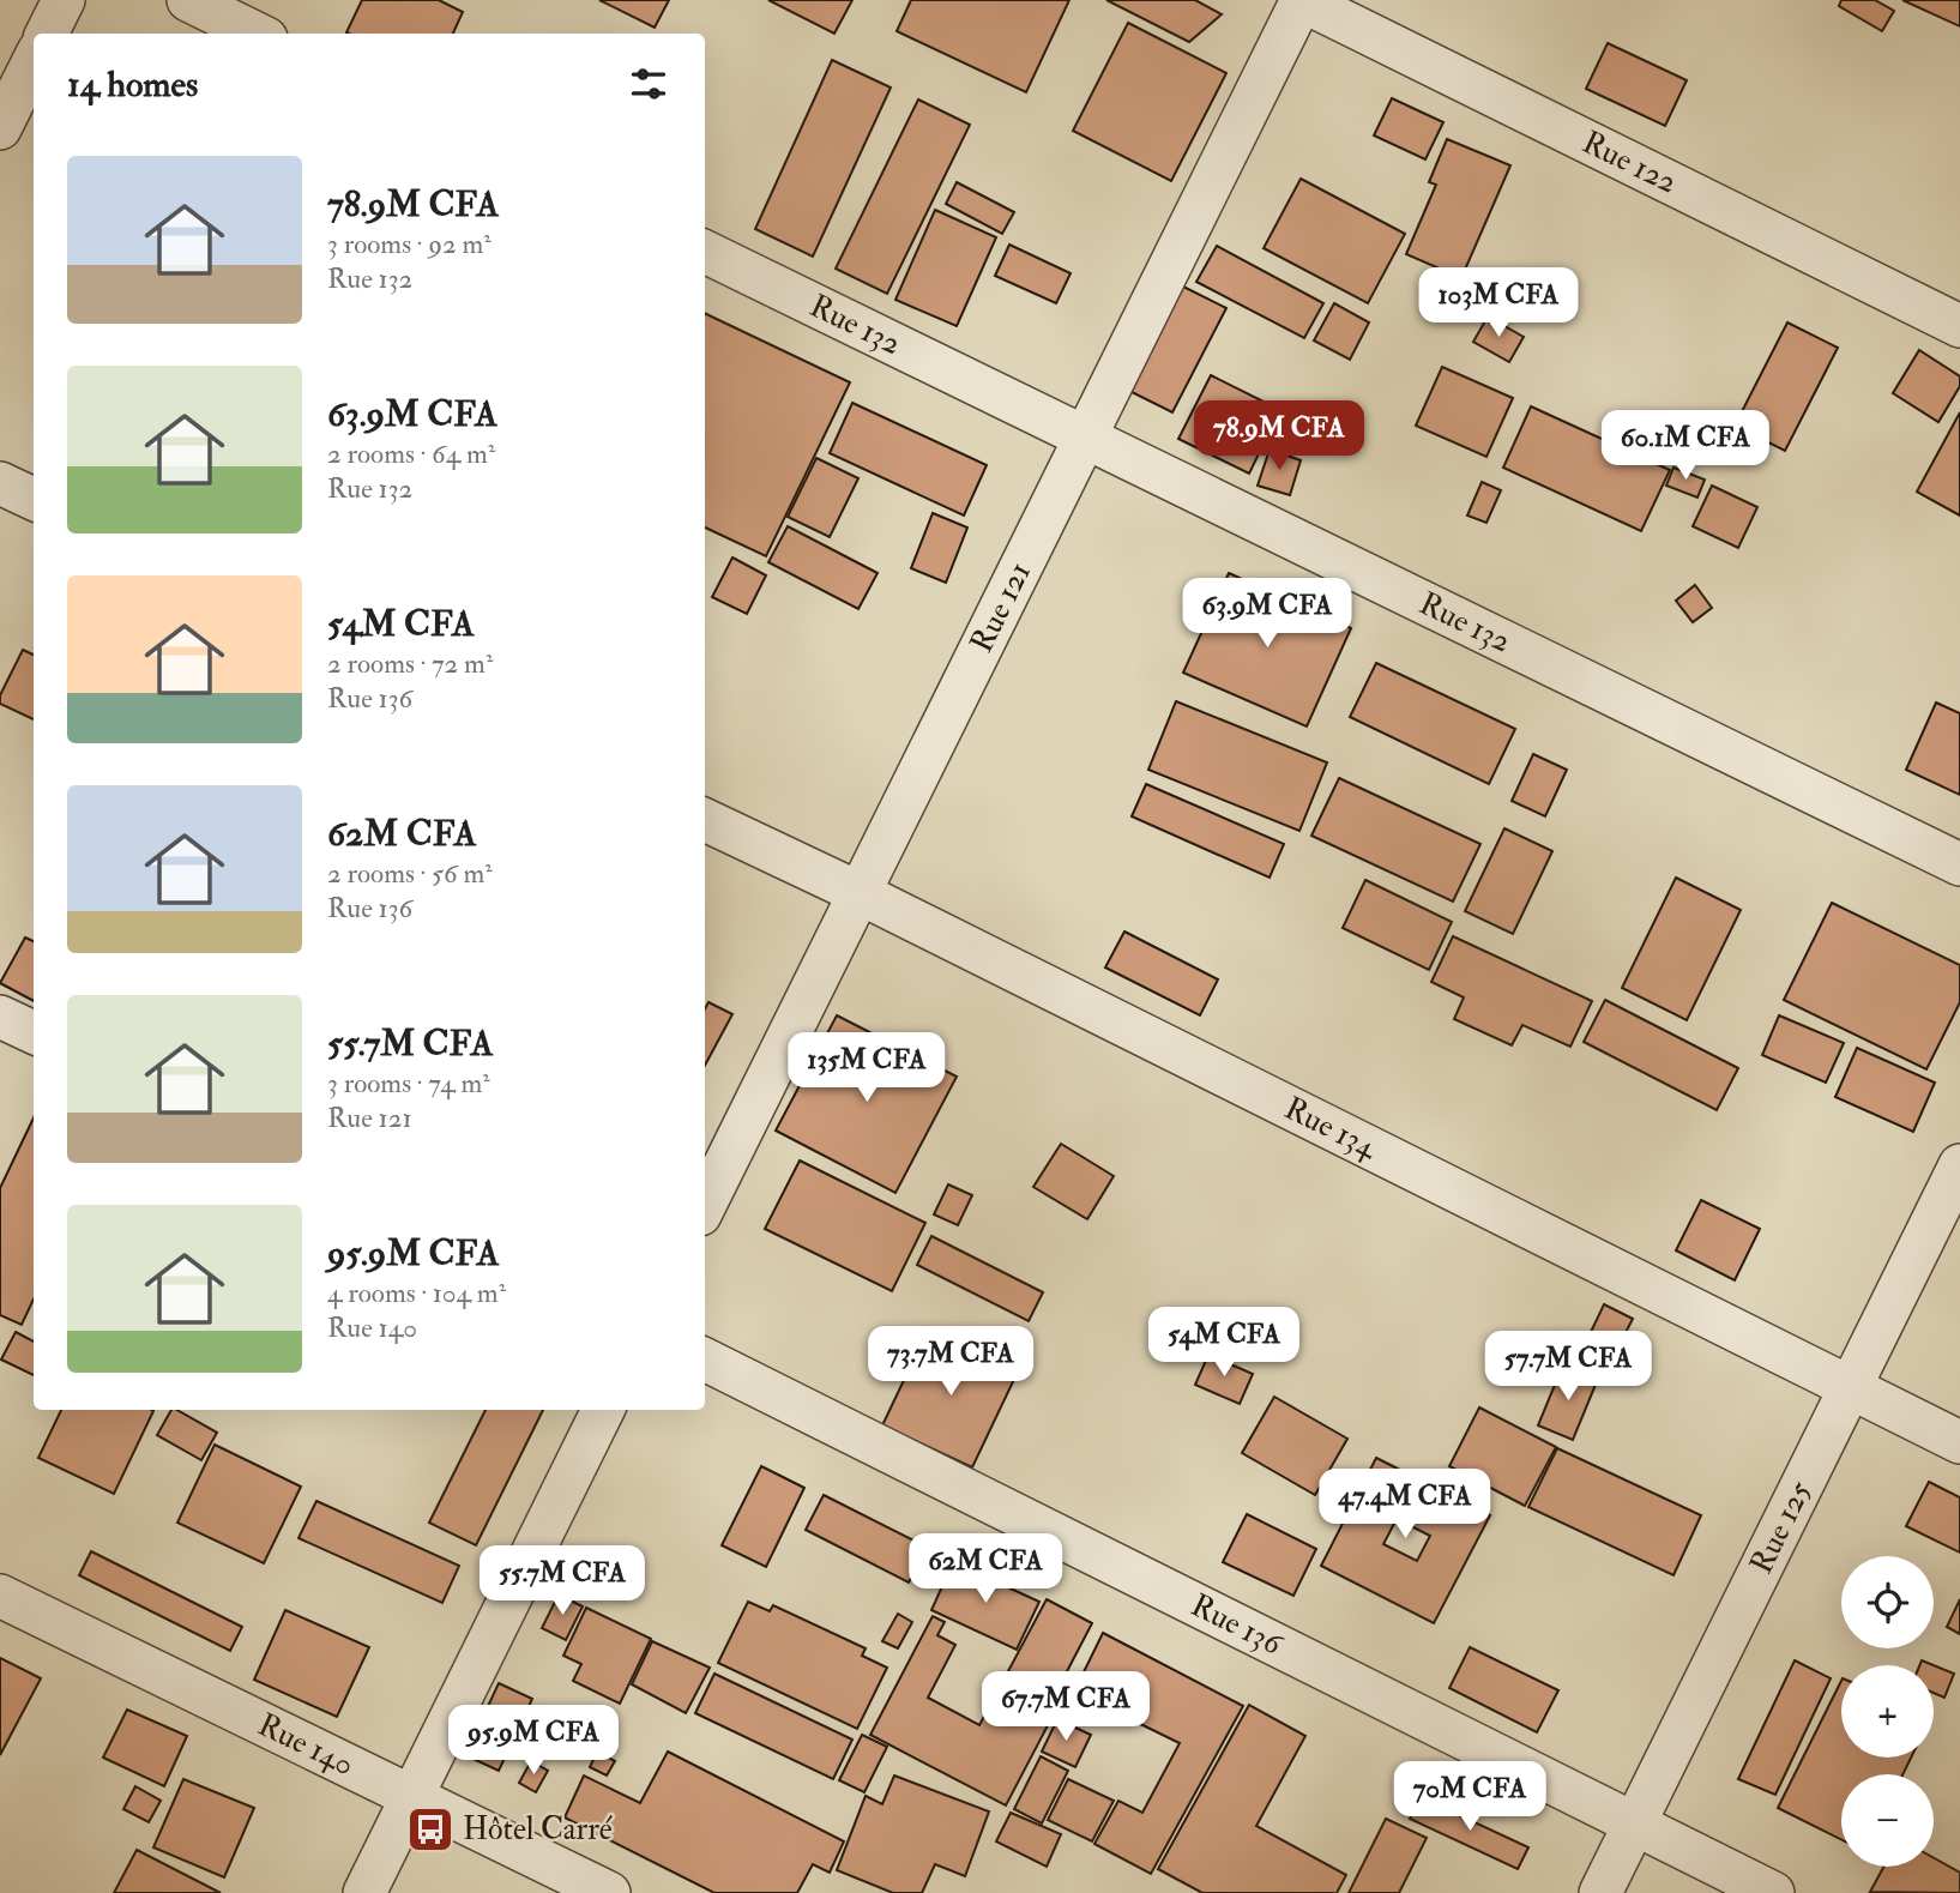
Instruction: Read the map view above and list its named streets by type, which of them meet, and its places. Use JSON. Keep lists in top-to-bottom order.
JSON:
{
  "streets": {
    "street": [
      "Rue 122",
      "Rue 132",
      "Rue 121",
      "Rue 134",
      "Rue 125",
      "Rue 136",
      "Rue 140"
    ]
  },
  "crossings": [
    ["Rue 122", "Rue 121"],
    ["Rue 132", "Rue 121"],
    ["Rue 121", "Rue 134"],
    ["Rue 134", "Rue 125"],
    ["Rue 125", "Rue 136"]
  ],
  "places": {
    "bus stop": ["Hôtel Carré"]
  },
  "page": {
    "heading": "14 homes",
    "list": [
      {
        "name": "78.9M CFA",
        "note": "3 rooms · 92 m² · Rue 132"
      },
      {
        "name": "63.9M CFA",
        "note": "2 rooms · 64 m² · Rue 132"
      },
      {
        "name": "54M CFA",
        "note": "2 rooms · 72 m² · Rue 136"
      },
      {
        "name": "62M CFA",
        "note": "2 rooms · 56 m² · Rue 136"
      },
      {
        "name": "55.7M CFA",
        "note": "3 rooms · 74 m² · Rue 121"
      },
      {
        "name": "95.9M CFA",
        "note": "4 rooms · 104 m² · Rue 140"
      }
    ],
    "price": [
      "103M CFA",
      "78.9M CFA",
      "60.1M CFA",
      "63.9M CFA",
      "135M CFA",
      "54M CFA",
      "73.7M CFA",
      "57.7M CFA",
      "47.4M CFA",
      "62M CFA",
      "55.7M CFA",
      "67.7M CFA",
      "95.9M CFA",
      "70M CFA"
    ],
    "map_buttons": ["+", "−"]
  }
}
